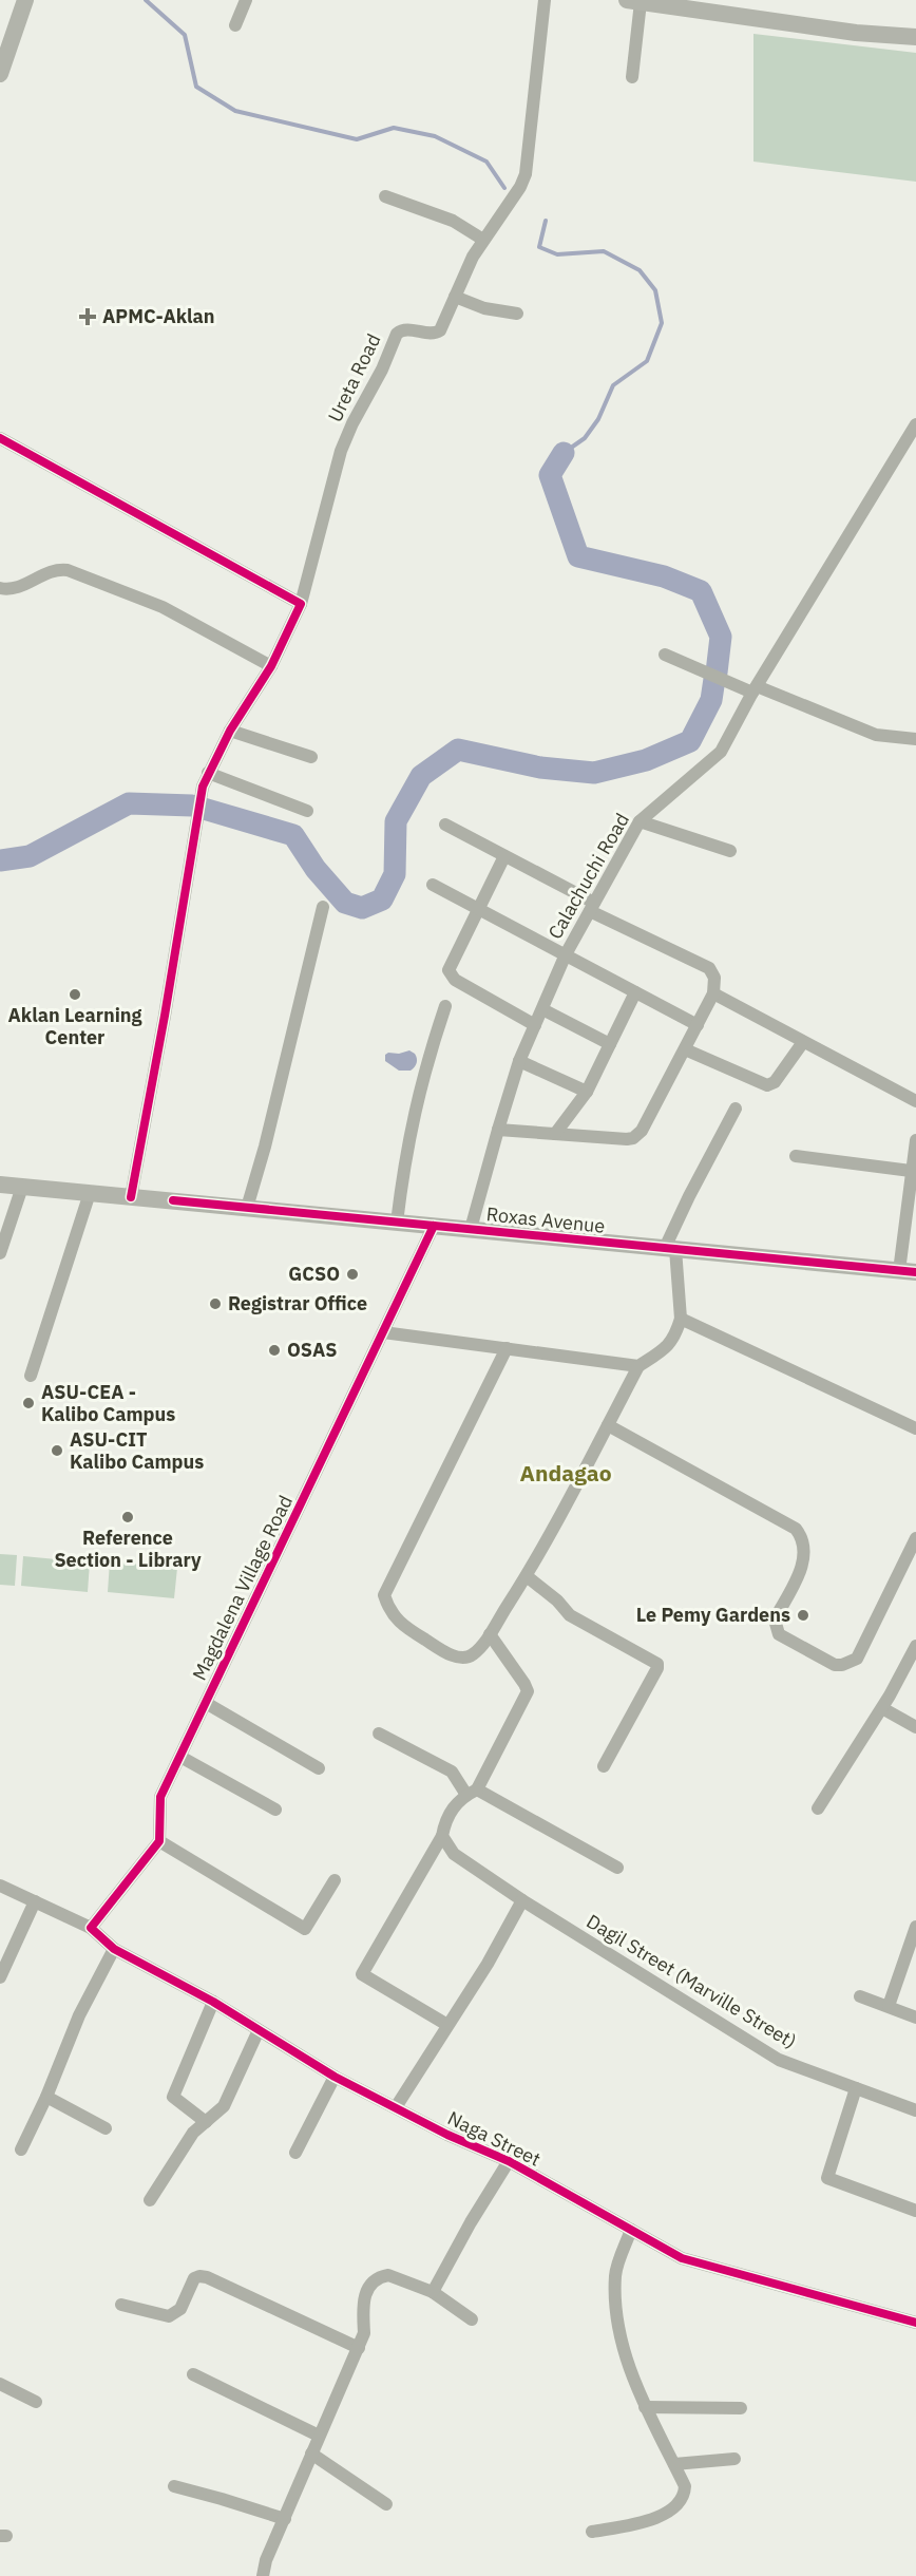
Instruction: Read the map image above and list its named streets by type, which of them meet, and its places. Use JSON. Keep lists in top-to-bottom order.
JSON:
{
  "streets": {
    "main road": ["Roxas Avenue"],
    "street": [
      "Ureta Road",
      "Calachuchi Road",
      "Magdalena Village Road",
      "Dagil Street (Marville Street)",
      "Naga Street"
    ]
  },
  "crossings": [
    ["Calachuchi Road", "Roxas Avenue"],
    ["Roxas Avenue", "Magdalena Village Road"]
  ],
  "districts": ["Andagao"],
  "places": {
    "health": ["APMC-Aklan"],
    "other": [
      "Aklan Learning Center",
      "GCSO",
      "Registrar Office",
      "OSAS",
      "ASU-CEA - Kalibo Campus",
      "ASU-CIT Kalibo Campus",
      "Reference Section - Library",
      "Le Pemy Gardens"
    ]
  }
}
